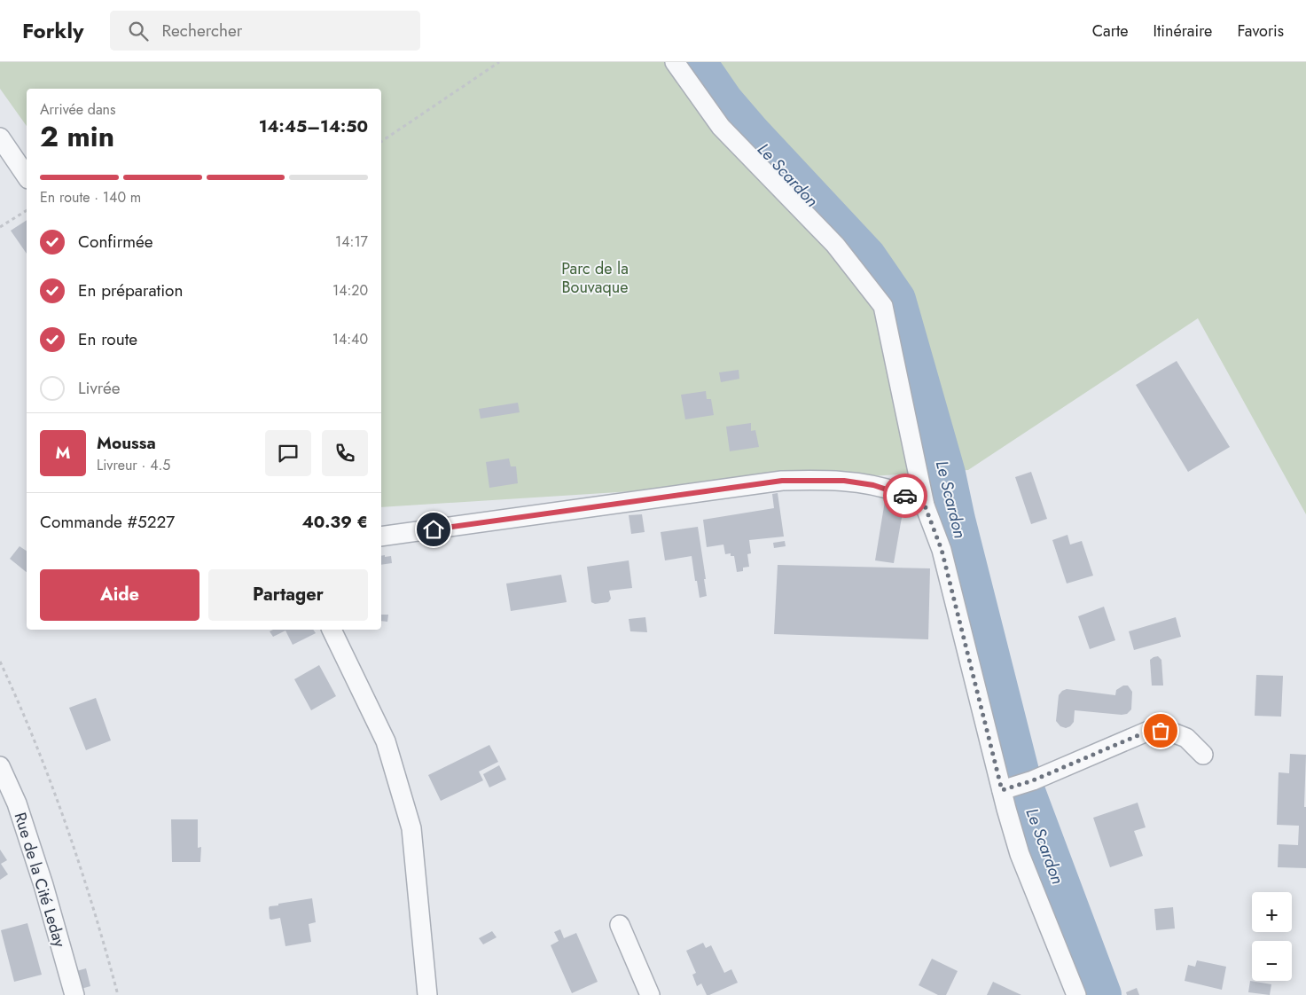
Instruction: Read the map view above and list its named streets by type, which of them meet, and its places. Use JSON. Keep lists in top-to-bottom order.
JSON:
{
  "streets": {
    "street": ["Rue de la Cité Leday"]
  },
  "water": ["Le Scardon"],
  "parks": ["Parc de la Bouvaque"],
  "page": {
    "header": "Forkly",
    "search": "Rechercher",
    "nav": ["Carte", "Itinéraire", "Favoris"],
    "heading": ["2 min", "Arrivée dans", "14:45–14:50"],
    "panel": [
      "Moussa",
      "Livreur · 4.5",
      "Commande #5227",
      "40.39 €"
    ],
    "bar": "En route · 140 m",
    "list": [
      ["Confirmée", "14:17"],
      ["En préparation", "14:20"],
      ["En route", "14:40"],
      "Livrée"
    ],
    "round": "M",
    "buttons": ["Aide", "Partager"],
    "map_buttons": ["+", "−"]
  }
}
